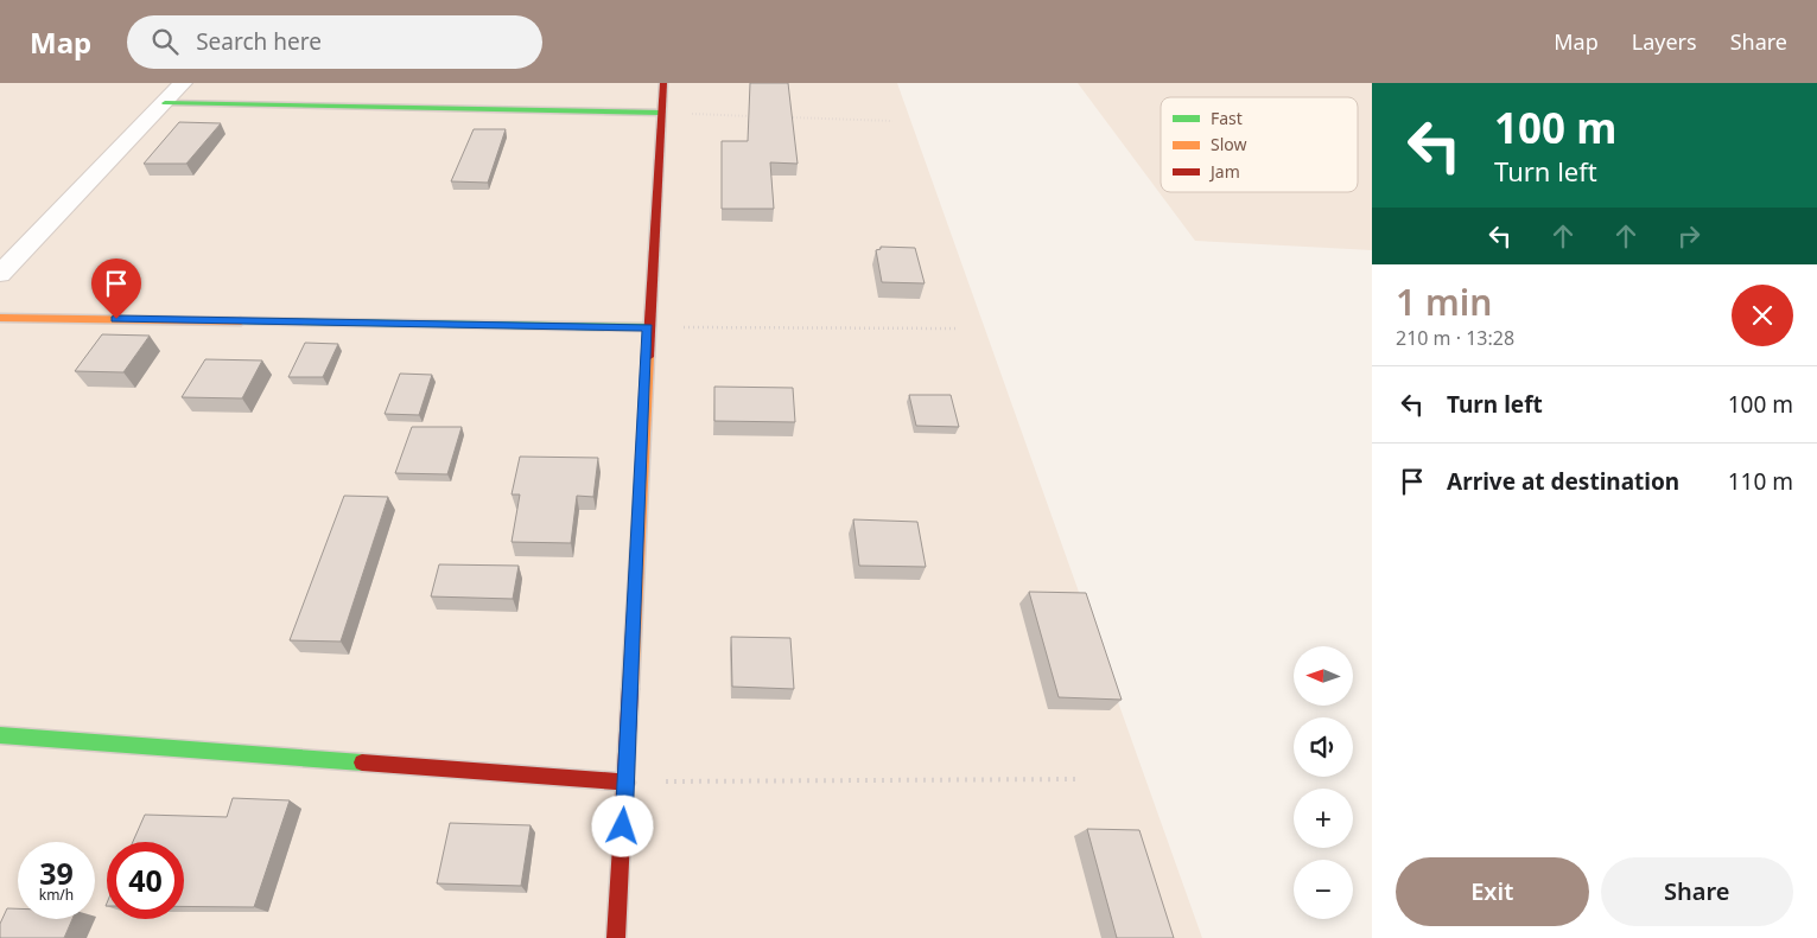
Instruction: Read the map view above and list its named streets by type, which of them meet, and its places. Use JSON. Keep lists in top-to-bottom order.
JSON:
{
  "legend": ["Fast", "Slow", "Jam"],
  "north": "left",
  "page": {
    "header": "Map",
    "search": "Search here",
    "nav": ["Map", "Layers", "Share"],
    "turn": ["100 m", "Turn left"],
    "heading": ["1 min", "210 m · 13:28"],
    "list": [
      {
        "name": "Turn left",
        "value": "100 m"
      },
      {
        "name": "Arrive at destination",
        "value": "110 m"
      }
    ],
    "map_buttons": ["+", "−"],
    "speed": "39 km/h",
    "limit": "40",
    "buttons": ["Exit", "Share"]
  }
}
